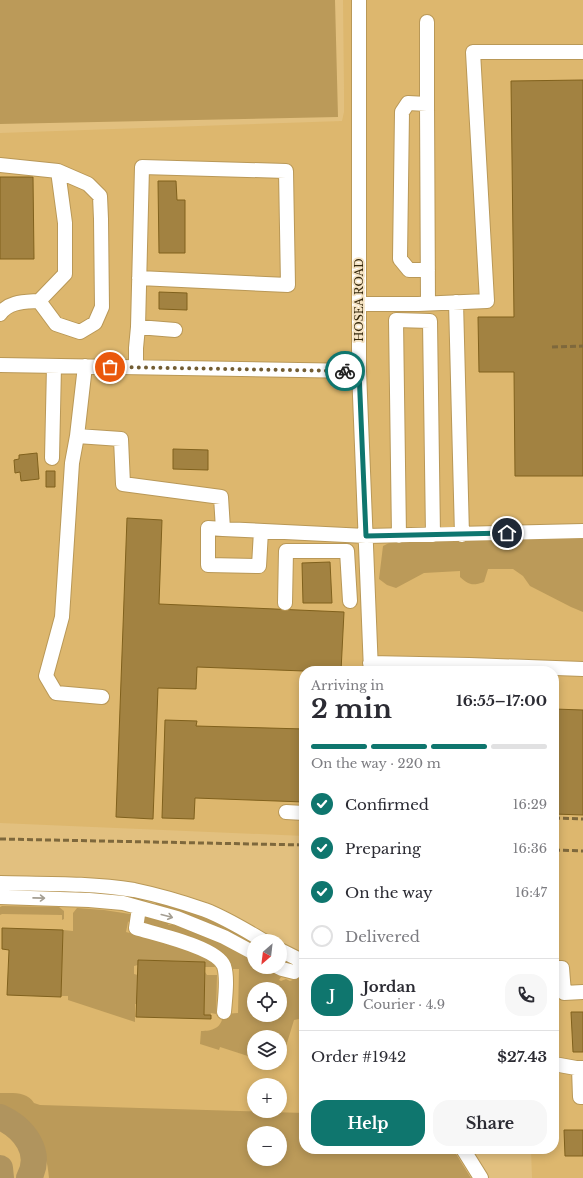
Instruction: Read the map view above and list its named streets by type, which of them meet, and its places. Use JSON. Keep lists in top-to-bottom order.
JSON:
{
  "streets": {
    "street": ["HOSEA ROAD"]
  },
  "north": "bottom left",
  "page": {
    "heading": ["2 min", "Arriving in", "16:55–17:00"],
    "panel": [
      "Jordan",
      "Courier · 4.9",
      "Order #1942",
      "$27.43"
    ],
    "bar": "On the way · 220 m",
    "list": [
      ["Confirmed", "16:29"],
      ["Preparing", "16:36"],
      ["On the way", "16:47"],
      "Delivered"
    ],
    "map_buttons": ["+", "−"],
    "round": "J",
    "buttons": ["Help", "Share"]
  }
}
